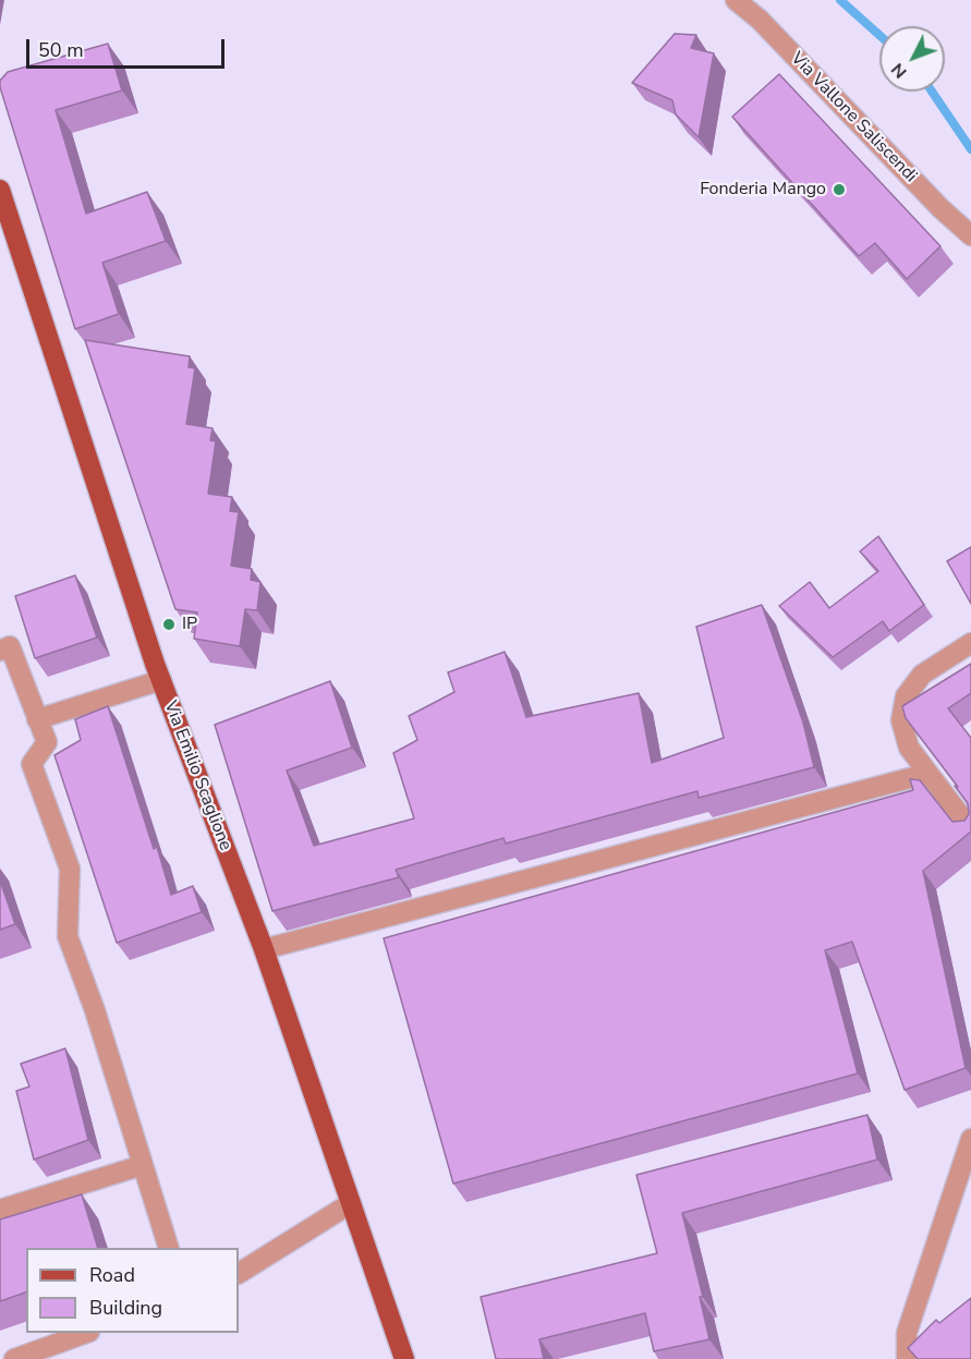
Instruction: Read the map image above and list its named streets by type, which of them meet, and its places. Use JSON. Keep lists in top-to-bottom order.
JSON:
{
  "streets": {
    "main road": ["Via Emilio Scaglione"],
    "street": ["Via Vallone Saliscendi"]
  },
  "places": ["Fonderia Mango", "IP"],
  "legend": ["Road", "Building"],
  "scale_bar": "50 m",
  "north": "bottom left"
}
